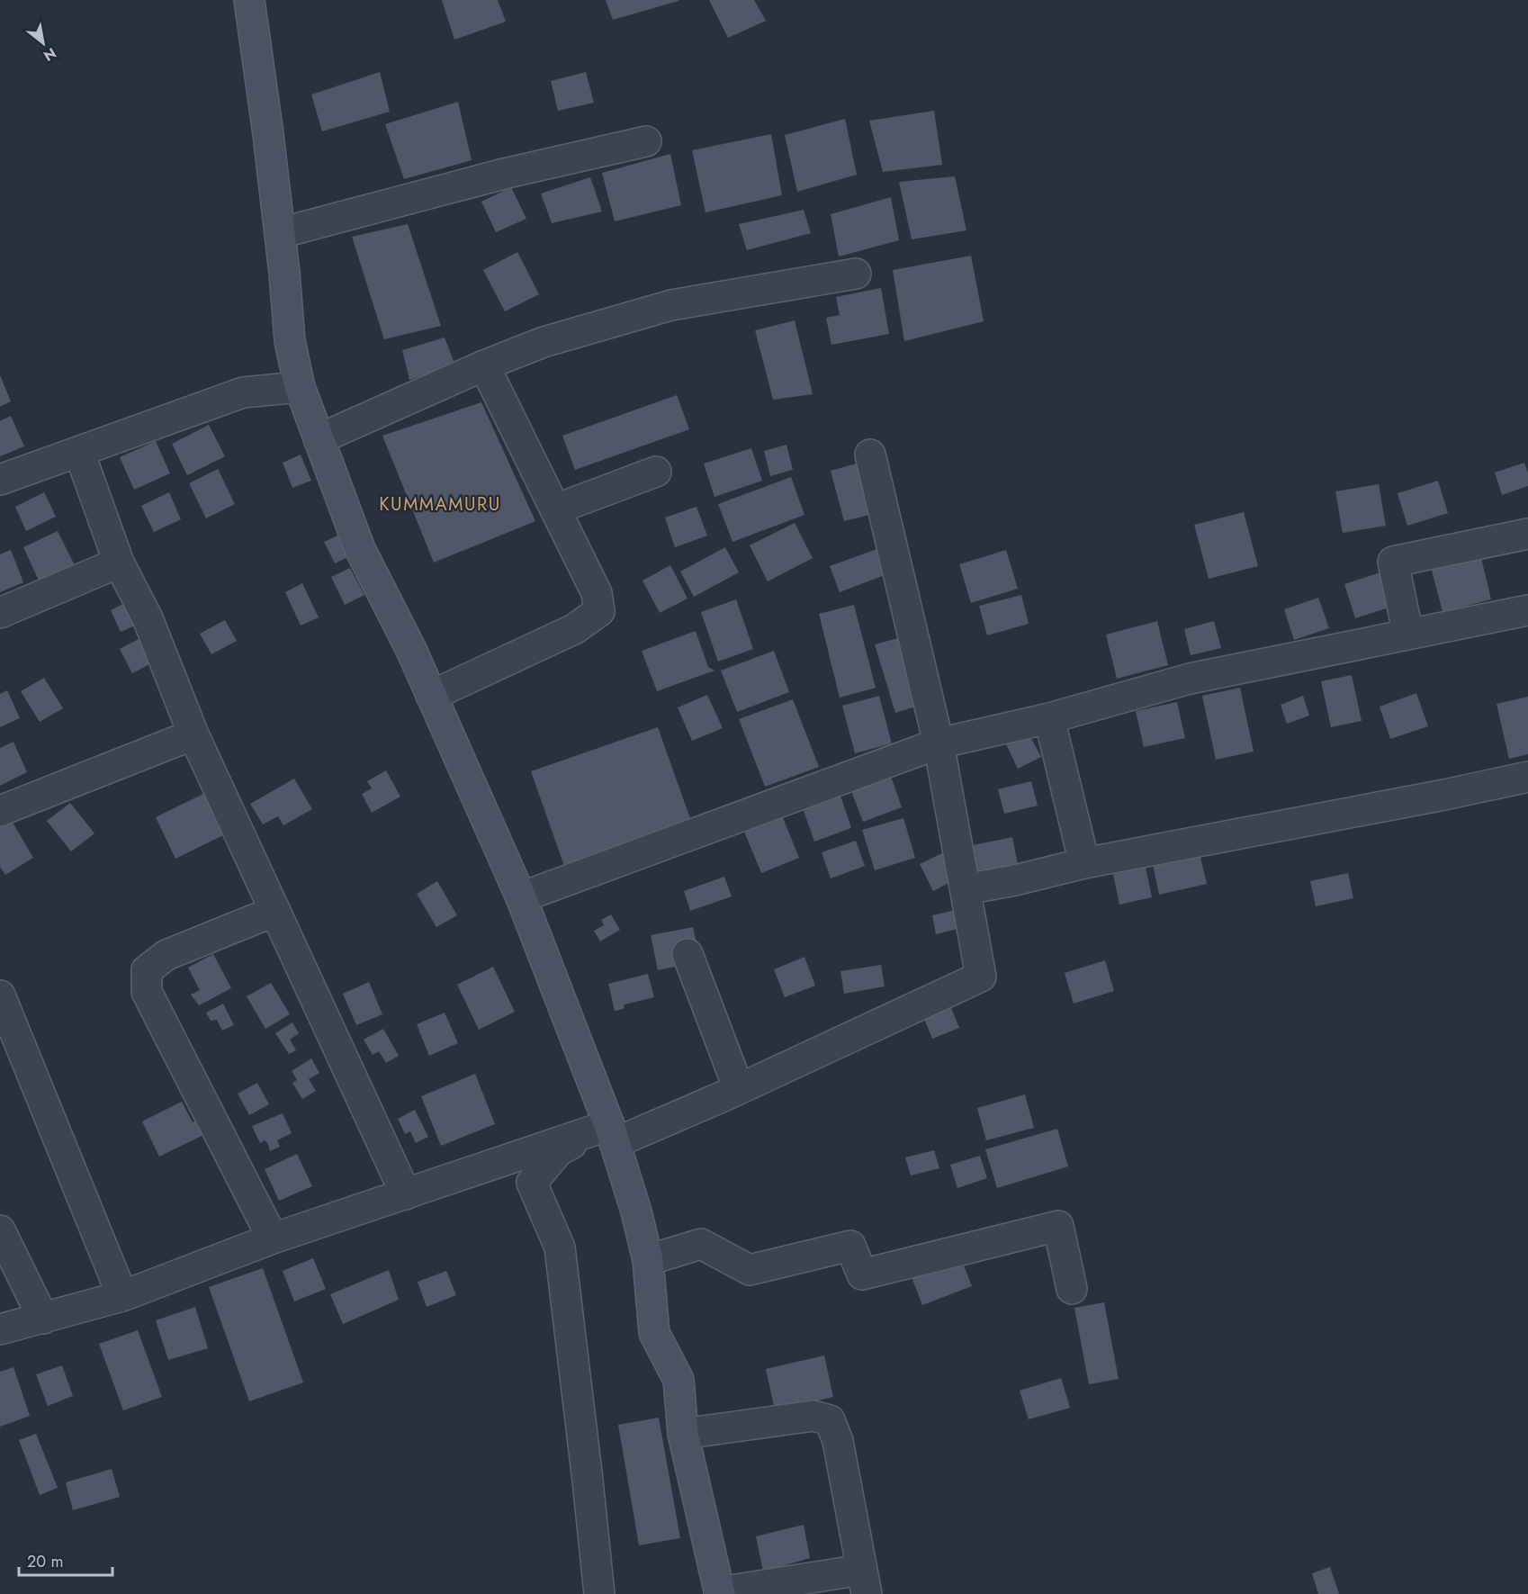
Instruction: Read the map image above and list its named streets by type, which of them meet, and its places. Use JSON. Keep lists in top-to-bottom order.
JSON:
{
  "districts": ["KUMMAMURU"],
  "scale_bar": "20 m",
  "north": "bottom right"
}
